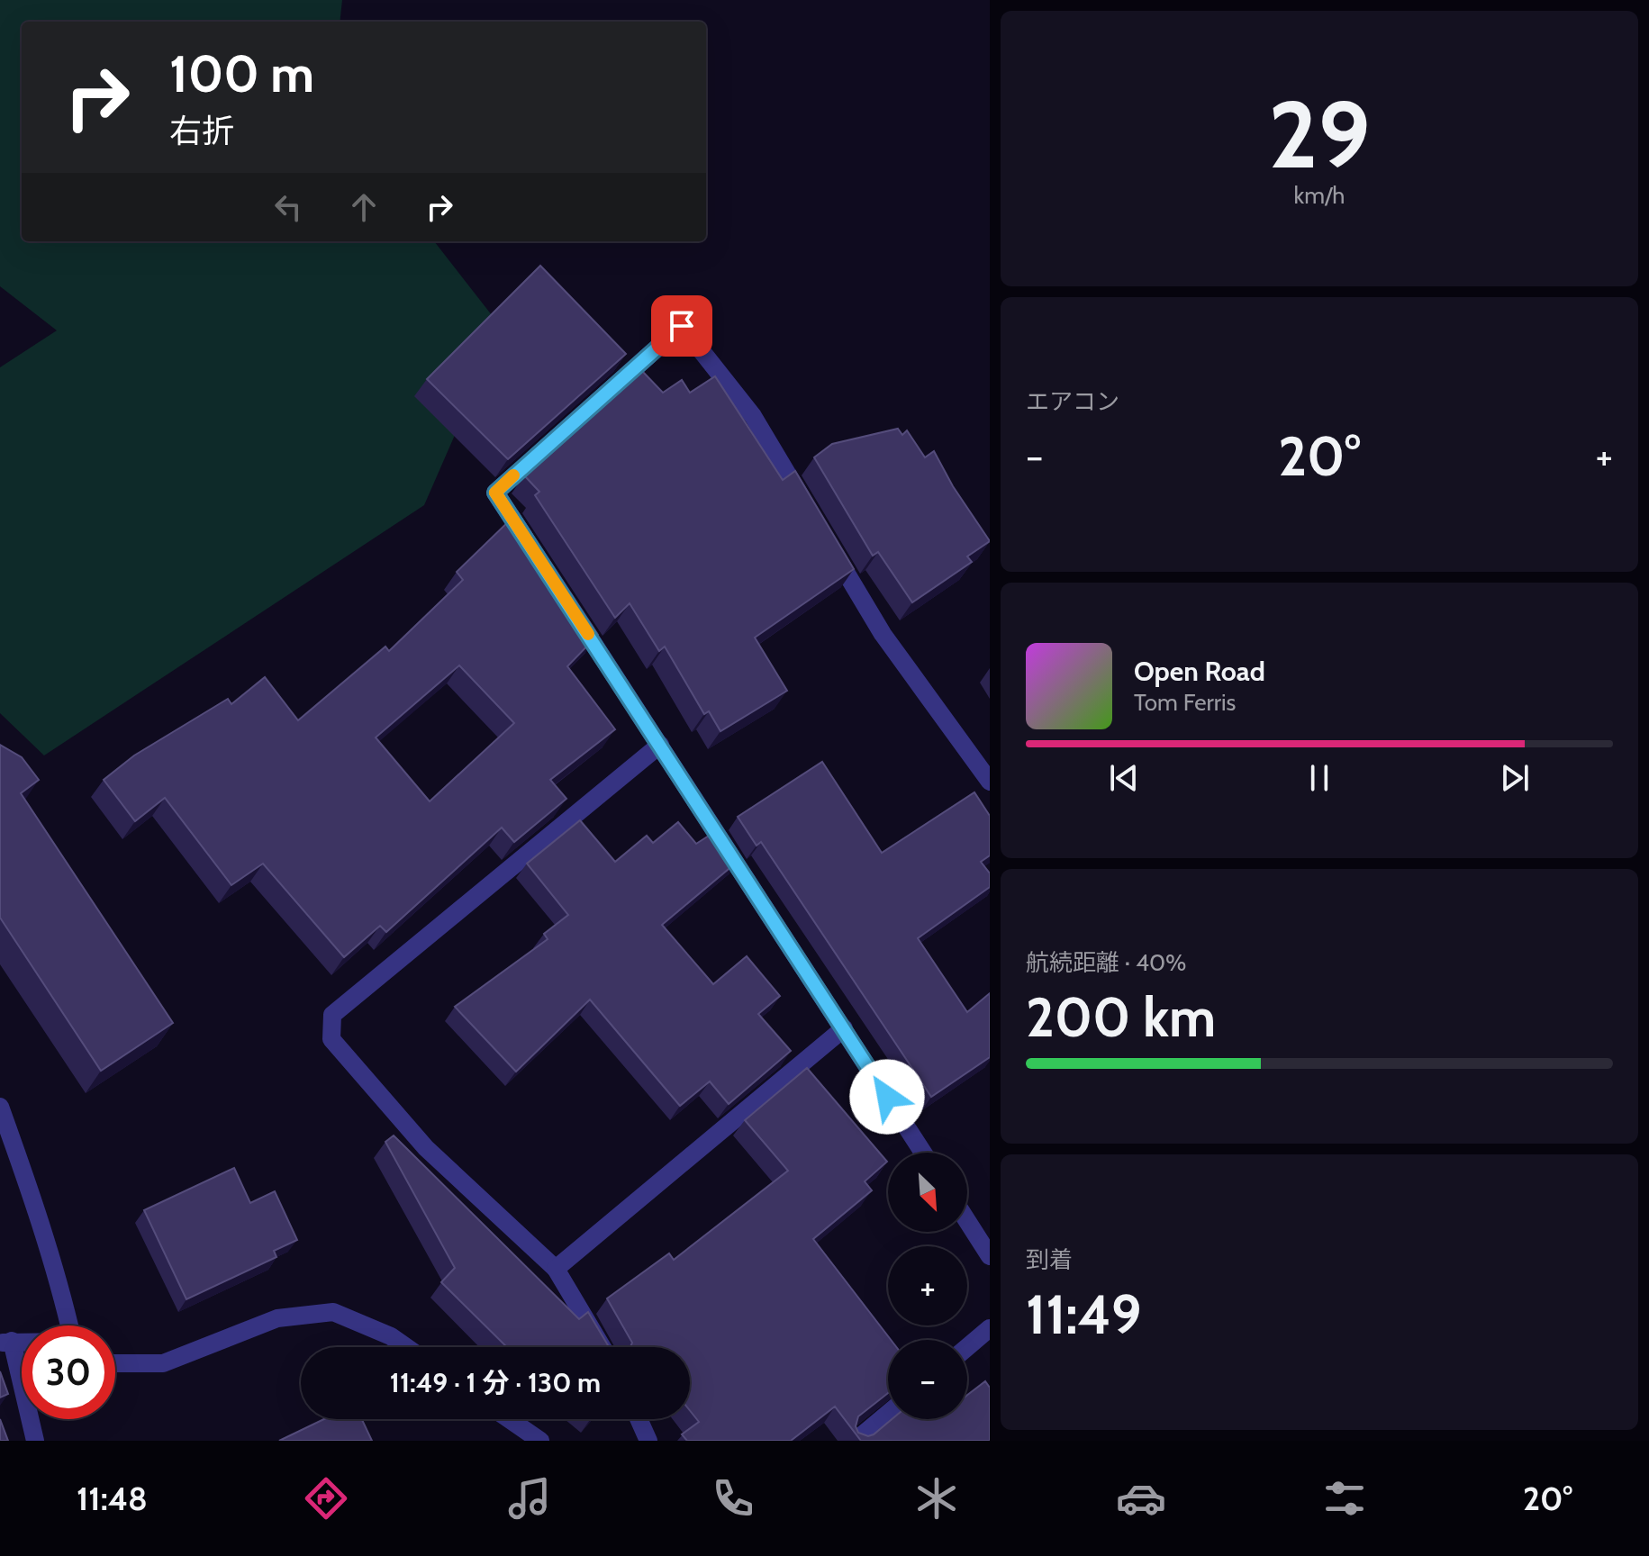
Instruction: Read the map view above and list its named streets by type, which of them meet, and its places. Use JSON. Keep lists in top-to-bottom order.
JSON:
{
  "north": "bottom right",
  "page": {
    "tile": [
      ["29", "km/h"],
      "エアコン",
      ["航続距離 · 40%", "200 km"],
      ["到着", "11:49"]
    ],
    "turn": ["100 m", "右折"],
    "heat": ["−", "20°", "+"],
    "song": ["Open Road", "Tom Ferris"],
    "map_buttons": ["+", "−"],
    "limit": "30",
    "trip": "11:49 · 1 分 · 130 m",
    "tabs": ["11:48", "20°"]
  }
}
